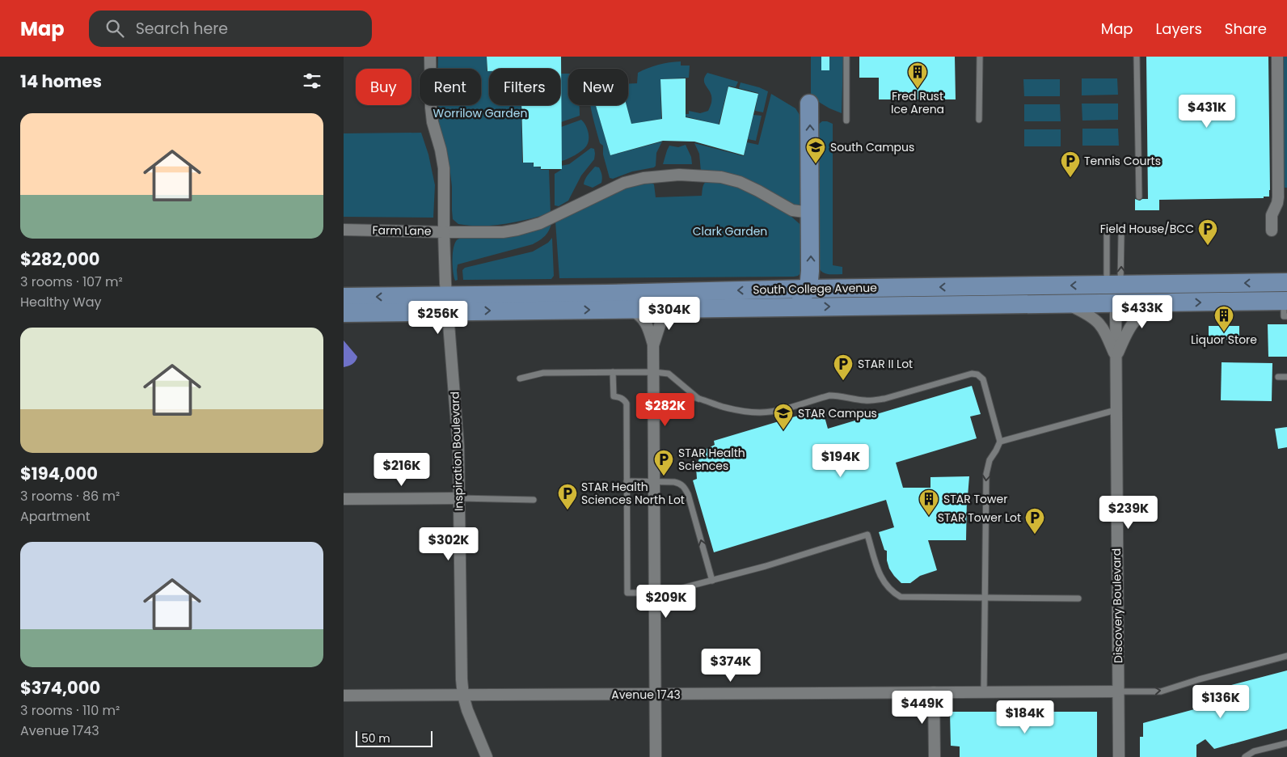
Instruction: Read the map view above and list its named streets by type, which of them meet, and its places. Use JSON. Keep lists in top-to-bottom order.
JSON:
{
  "streets": {
    "main road": ["South College Avenue"],
    "street": [
      "Farm Lane",
      "Inspiration Boulevard",
      "Discovery Boulevard",
      "Avenue 1743"
    ]
  },
  "crossings": [
    ["Farm Lane", "South College Avenue"],
    ["Farm Lane", "Inspiration Boulevard"],
    ["South College Avenue", "Inspiration Boulevard"],
    ["South College Avenue", "Discovery Boulevard"],
    ["Inspiration Boulevard", "Avenue 1743"],
    ["Discovery Boulevard", "Avenue 1743"]
  ],
  "parks": ["Worrilow Garden", "Clark Garden"],
  "places": {
    "building": ["Fred Rust Ice Arena", "Liquor Store", "STAR Tower"],
    "school or university": ["South Campus", "STAR Campus"],
    "parking": [
      "Tennis Courts",
      "Field House/BCC",
      "STAR II Lot",
      "STAR Health Sciences",
      "STAR Health Sciences North Lot",
      "STAR Tower Lot"
    ]
  },
  "scale_bar": "50 m",
  "page": {
    "header": "Map",
    "search": "Search here",
    "nav": ["Map", "Layers", "Share"],
    "heading": "14 homes",
    "chip": [
      "Buy",
      "Rent",
      "Filters",
      "New"
    ],
    "price": [
      "$431K",
      "$433K",
      "$304K",
      "$256K",
      "$282K",
      "$194K",
      "$216K",
      "$239K",
      "$302K",
      "$209K",
      "$374K",
      "$136K",
      "$449K",
      "$184K"
    ],
    "list": [
      {
        "name": "$282,000",
        "note": "3 rooms · 107 m² · Healthy Way"
      },
      {
        "name": "$194,000",
        "note": "3 rooms · 86 m² · Apartment"
      },
      {
        "name": "$374,000",
        "note": "3 rooms · 110 m² · Avenue 1743"
      }
    ],
    "scale": "50 m"
  }
}
